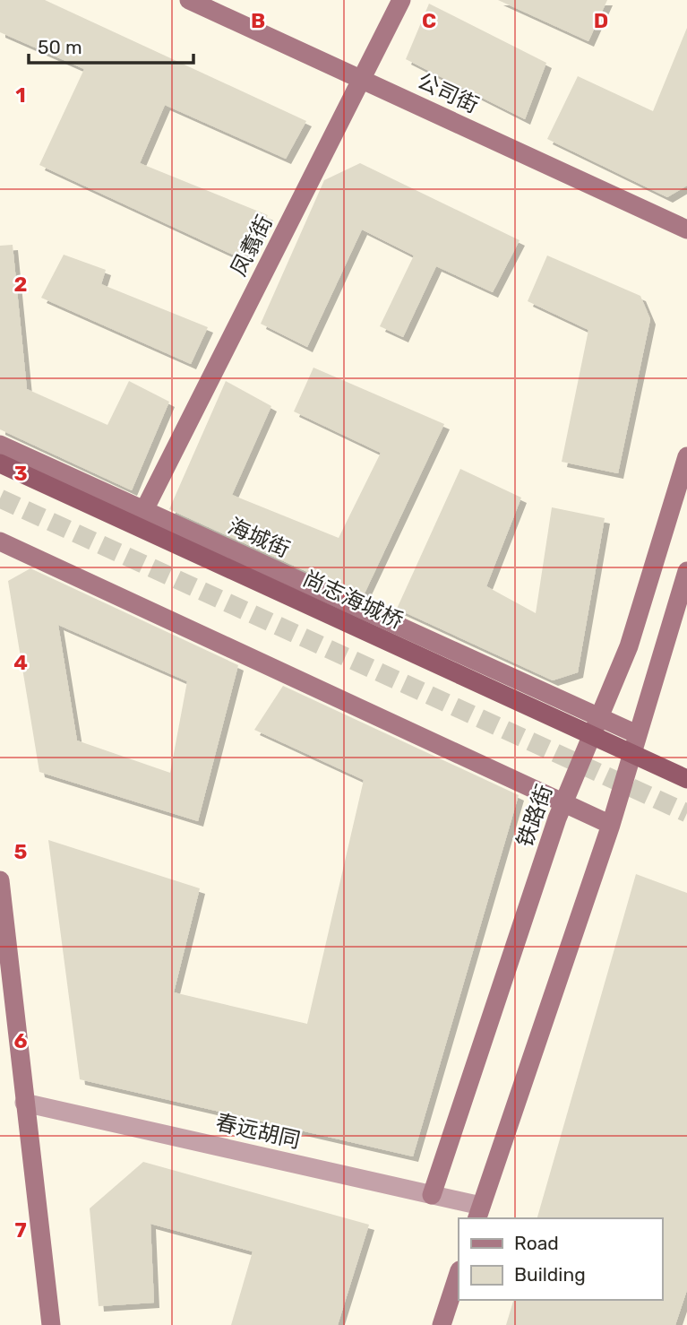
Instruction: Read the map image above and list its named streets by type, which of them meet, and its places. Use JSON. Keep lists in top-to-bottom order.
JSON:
{
  "streets": {
    "main road": [
      "公司街",
      "凤翥街",
      "海城街",
      "尚志海城桥",
      "铁路街"
    ],
    "street": ["春远胡同"]
  },
  "crossings": [
    ["公司街", "凤翥街"],
    ["凤翥街", "海城街"],
    ["海城街", "铁路街"],
    ["铁路街", "春远胡同"]
  ],
  "legend": ["Road", "Building"],
  "scale_bar": "50 m",
  "grid": {
    "columns": ["B", "C", "D"],
    "rows": [
      "1",
      "2",
      "3",
      "4",
      "5",
      "6",
      "7"
    ]
  }
}
